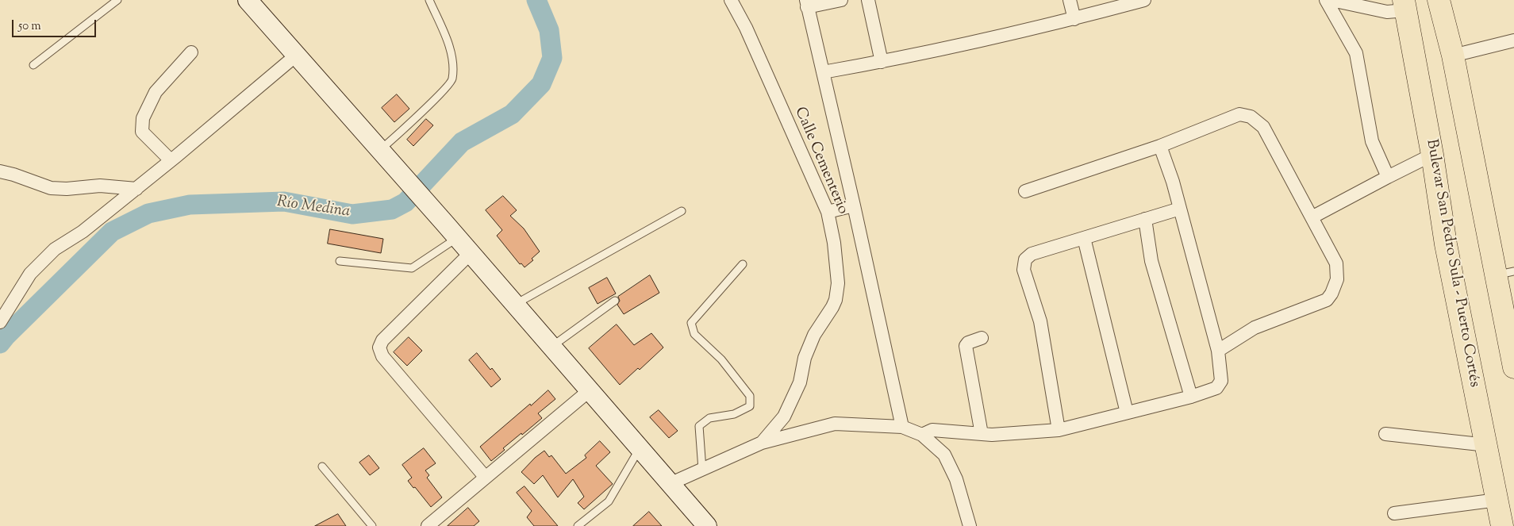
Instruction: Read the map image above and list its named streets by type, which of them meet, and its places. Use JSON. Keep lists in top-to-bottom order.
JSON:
{
  "streets": {
    "highway": ["Bulevar San Pedro Sula - Puerto Cortés"],
    "street": ["Calle Cementerio"]
  },
  "water": ["Río Medina"],
  "scale_bar": "50 m"
}
